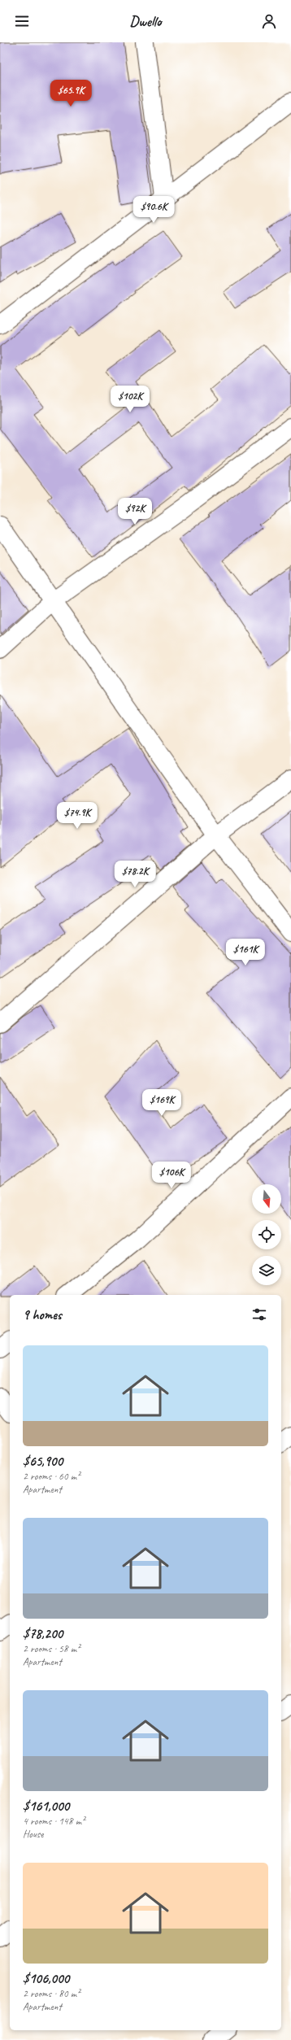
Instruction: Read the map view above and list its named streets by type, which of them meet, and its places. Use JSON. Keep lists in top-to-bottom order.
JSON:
{
  "north": "bottom",
  "page": {
    "header": "Dwello",
    "price": [
      "$65.9K",
      "$90.6K",
      "$102K",
      "$92K",
      "$74.9K",
      "$78.2K",
      "$161K",
      "$169K",
      "$106K"
    ],
    "heading": "9 homes",
    "list": [
      {
        "name": "$65,900",
        "note": "2 rooms · 60 m² · Apartment"
      },
      {
        "name": "$78,200",
        "note": "2 rooms · 58 m² · Apartment"
      },
      {
        "name": "$161,000",
        "note": "4 rooms · 148 m² · House"
      },
      {
        "name": "$106,000",
        "note": "2 rooms · 80 m² · Apartment"
      }
    ]
  }
}
